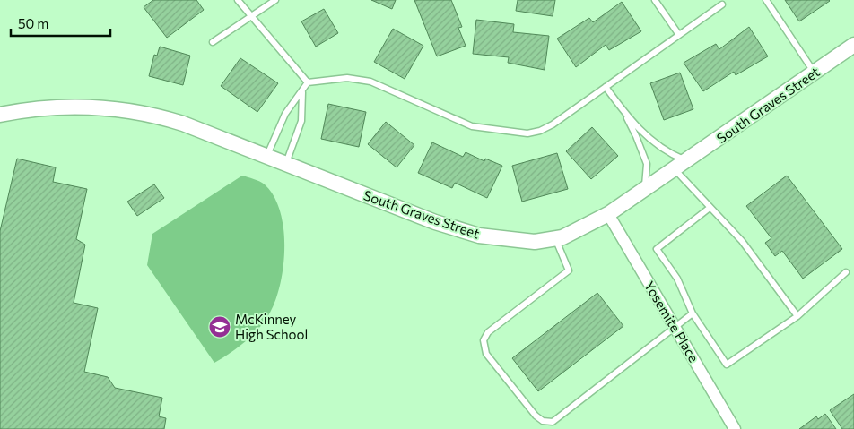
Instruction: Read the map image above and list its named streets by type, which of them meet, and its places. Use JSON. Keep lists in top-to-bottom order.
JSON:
{
  "streets": {
    "street": ["South Graves Street", "Yosemite Place"]
  },
  "crossings": [
    ["South Graves Street", "Yosemite Place"]
  ],
  "places": {
    "school or university": ["McKinney High School"]
  },
  "scale_bar": "50 m"
}
